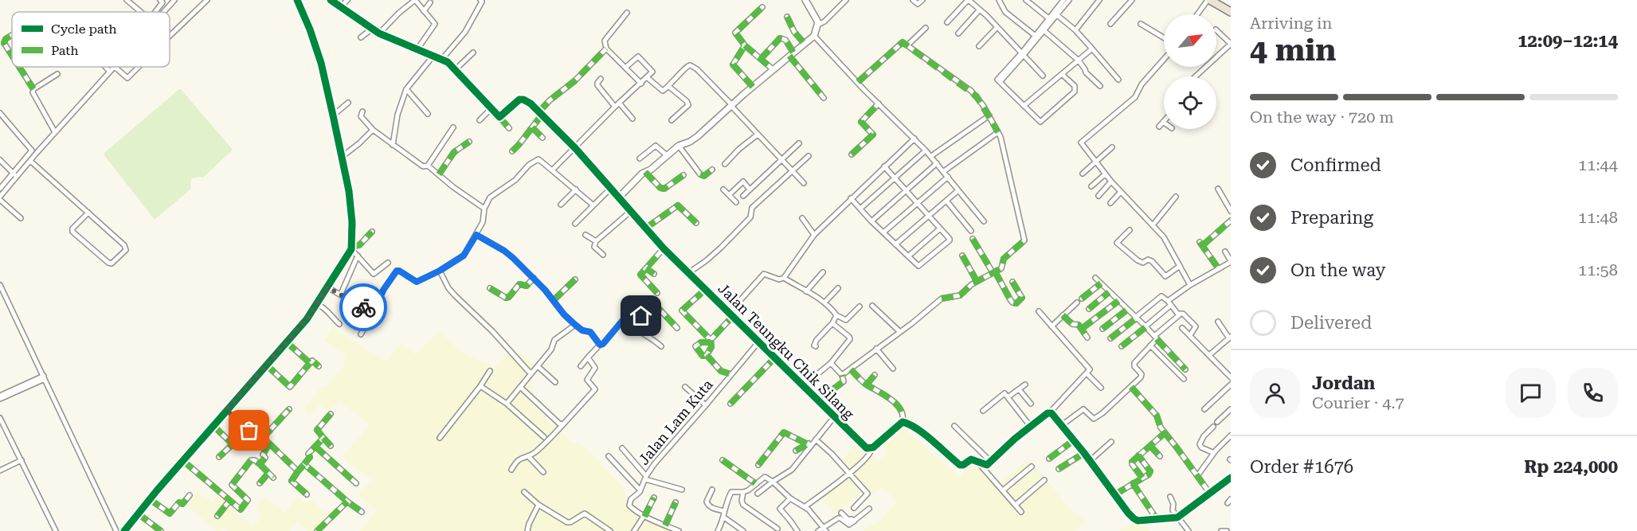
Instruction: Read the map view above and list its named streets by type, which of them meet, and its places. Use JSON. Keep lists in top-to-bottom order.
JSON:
{
  "streets": {
    "street": ["Jalan Teungku Chik Silang", "Jalan Lam Kuta"]
  },
  "crossings": [
    ["Jalan Teungku Chik Silang", "Jalan Lam Kuta"]
  ],
  "legend": ["Cycle path", "Path"],
  "north": "top right",
  "page": {
    "heading": ["4 min", "Arriving in", "12:09–12:14"],
    "panel": [
      "Jordan",
      "Courier · 4.7",
      "Order #1676",
      "Rp 224,000"
    ],
    "bar": "On the way · 720 m",
    "list": [
      ["Confirmed", "11:44"],
      ["Preparing", "11:48"],
      ["On the way", "11:58"],
      "Delivered"
    ]
  }
}
